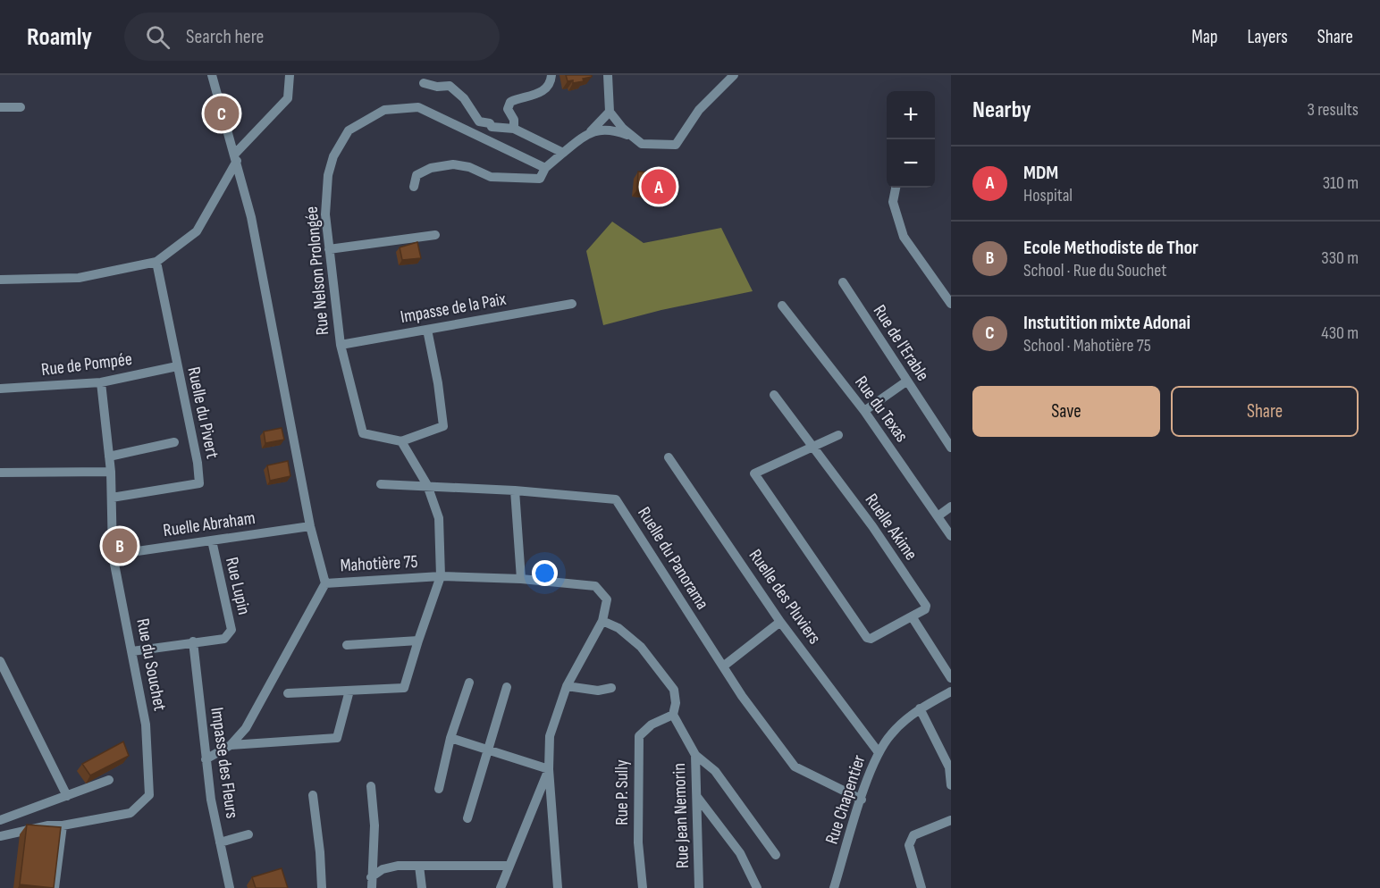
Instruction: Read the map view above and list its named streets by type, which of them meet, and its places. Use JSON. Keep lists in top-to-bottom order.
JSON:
{
  "streets": {
    "street": [
      "Rue Nelson Prolongée",
      "Impasse de la Paix",
      "Rue de l'Erable",
      "Rue de Pompée",
      "Rue du Texas",
      "Ruelle du Pivert",
      "Ruelle Abraham",
      "Ruelle Akime",
      "Ruelle du Panorama",
      "Mahotière 75",
      "Rue Lupin",
      "Ruelle des Pluviers",
      "Rue du Souchet",
      "Impasse des Fleurs",
      "Rue P. Sully",
      "Rue Chapentier",
      "Rue Jean Nemorin"
    ]
  },
  "crossings": [
    ["Rue Nelson Prolongée", "Impasse de la Paix"],
    ["Rue de Pompée", "Ruelle du Pivert"],
    ["Rue de Pompée", "Rue du Souchet"],
    ["Ruelle du Pivert", "Rue du Souchet"],
    ["Ruelle Abraham", "Mahotière 75"],
    ["Ruelle Abraham", "Rue Lupin"],
    ["Ruelle Abraham", "Rue du Souchet"],
    ["Ruelle du Panorama", "Rue Chapentier"],
    ["Mahotière 75", "Rue Jean Nemorin"],
    ["Rue Lupin", "Rue du Souchet"],
    ["Rue Lupin", "Impasse des Fleurs"],
    ["Ruelle des Pluviers", "Rue Chapentier"],
    ["Rue P. Sully", "Rue Jean Nemorin"]
  ],
  "page": {
    "header": "Roamly",
    "search": "Search here",
    "nav": ["Map", "Layers", "Share"],
    "heading": ["Nearby", "3 results"],
    "map_buttons": ["+", "−"],
    "pins": ["C", "A", "B"],
    "list": [
      {
        "mark": "A",
        "name": "MDM",
        "note": "Hospital",
        "value": "310 m"
      },
      {
        "mark": "B",
        "name": "Ecole Methodiste de Thor",
        "note": "School · Rue du Souchet",
        "value": "330 m"
      },
      {
        "mark": "C",
        "name": "Instutition mixte Adonai",
        "note": "School · Mahotière 75",
        "value": "430 m"
      }
    ],
    "buttons": ["Save", "Share"]
  }
}
